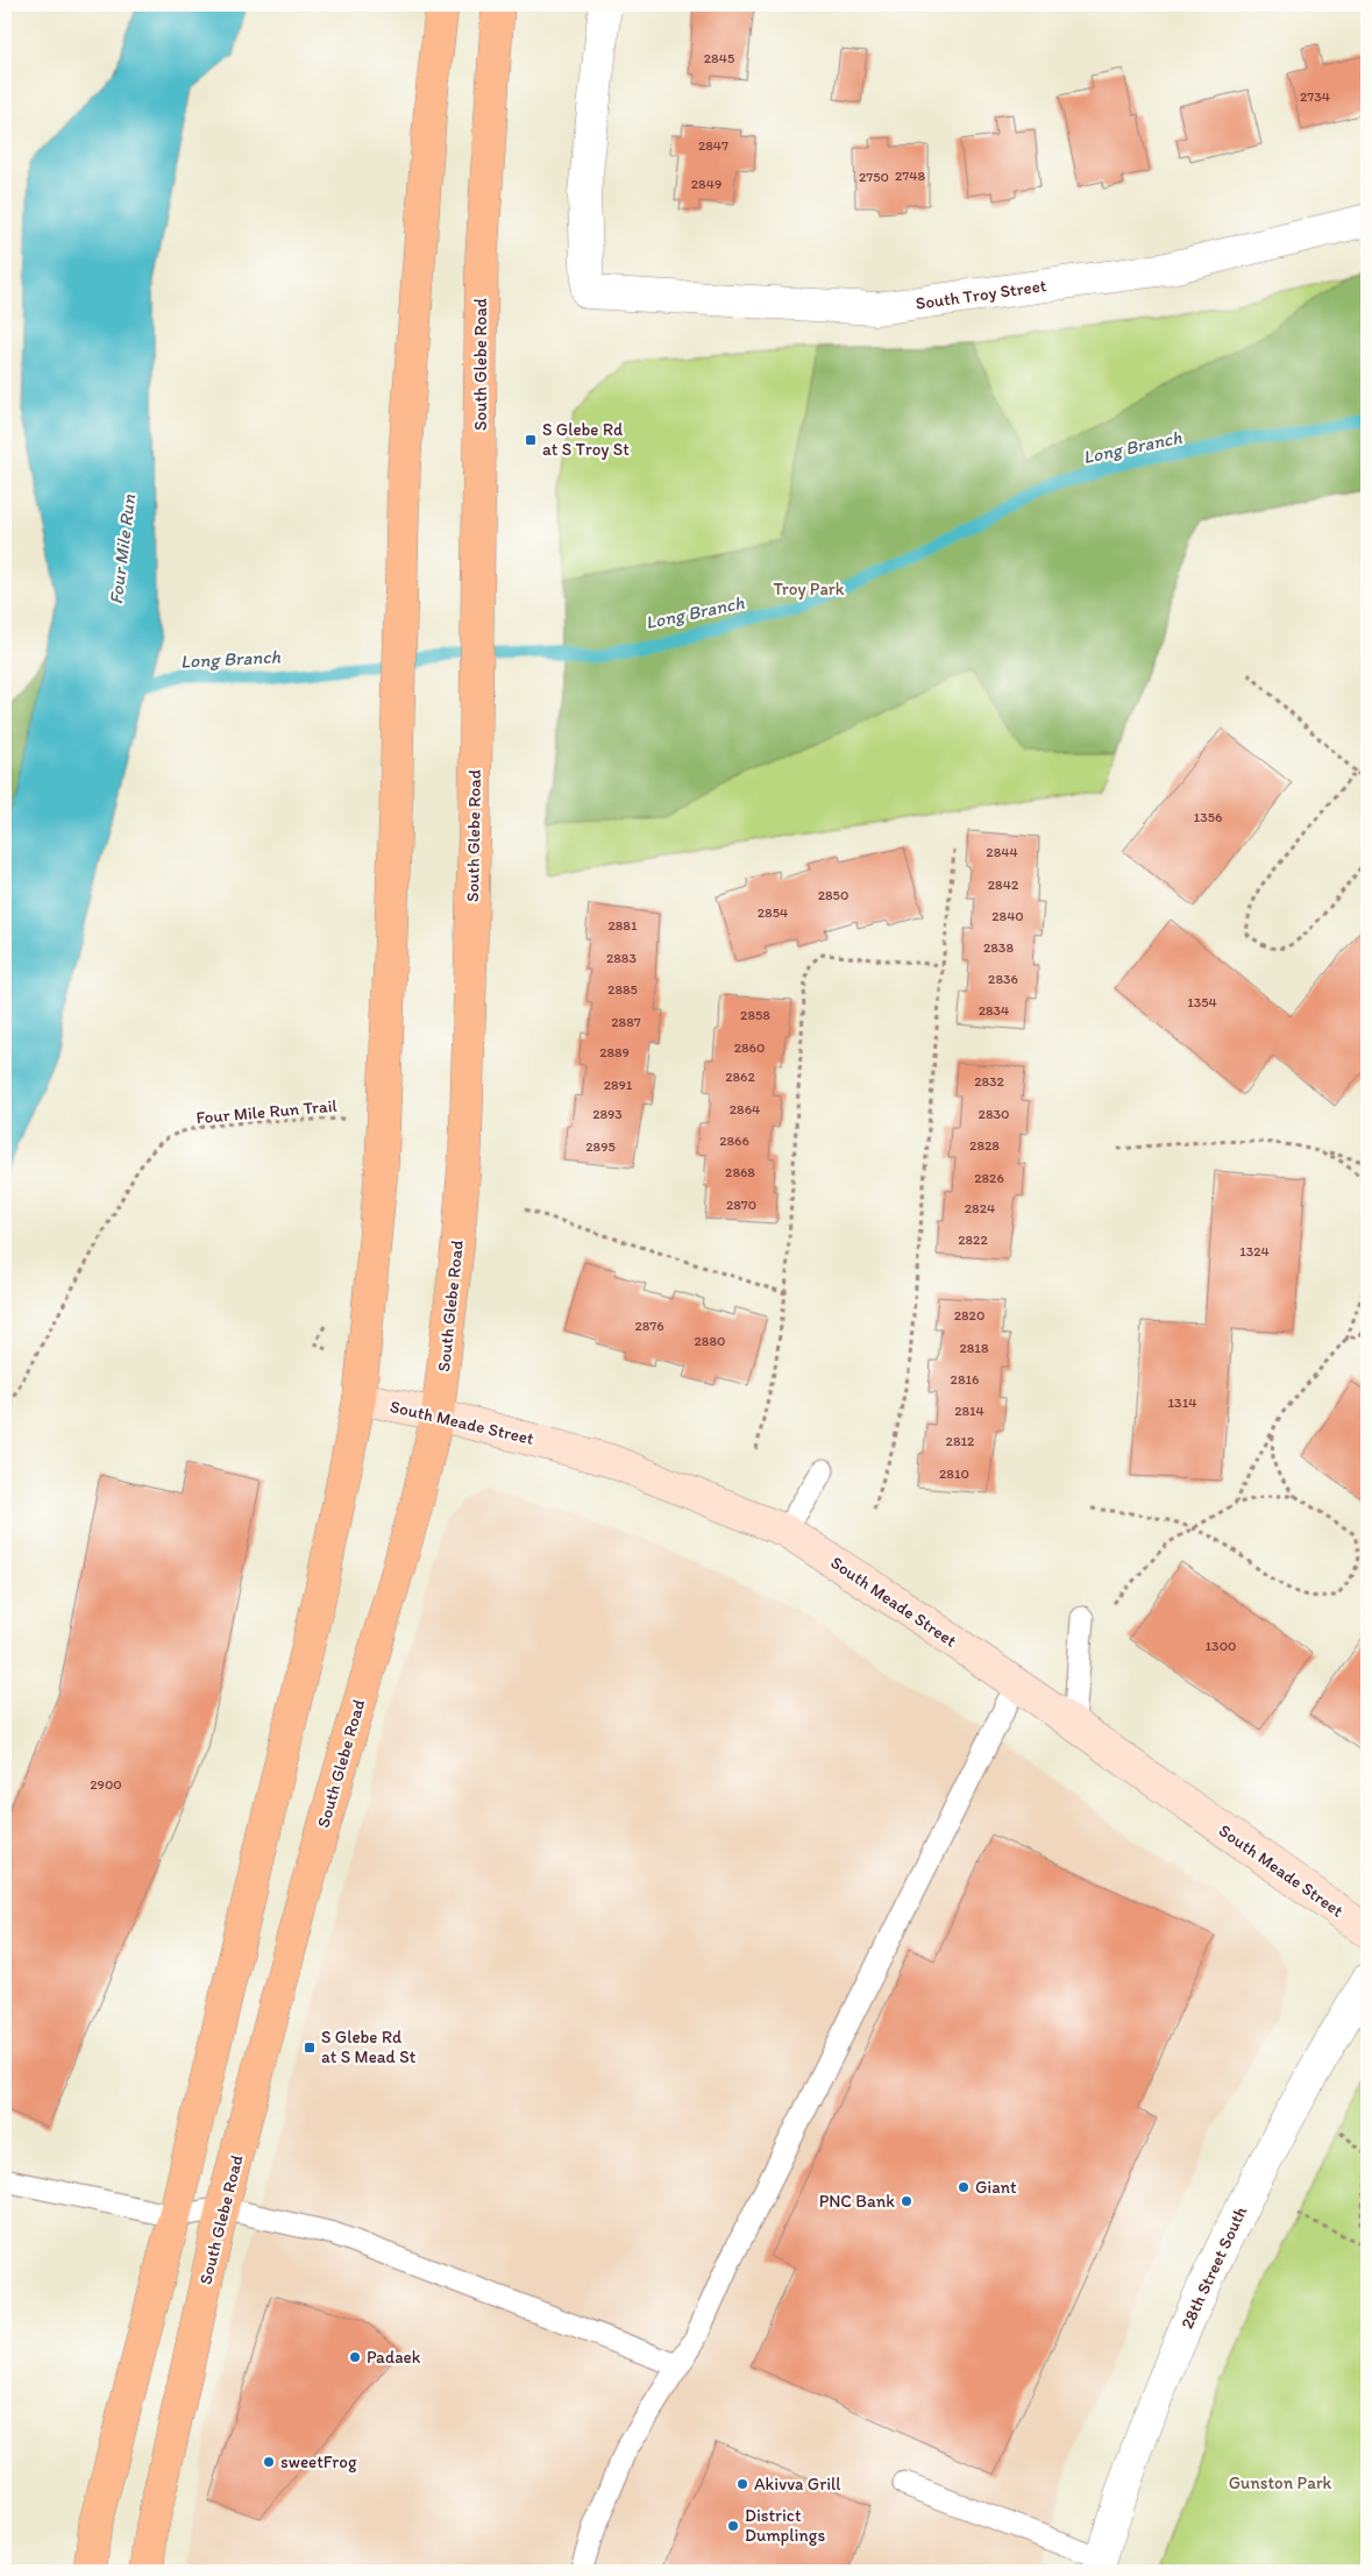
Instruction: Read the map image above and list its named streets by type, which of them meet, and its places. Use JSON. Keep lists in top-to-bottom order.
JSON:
{
  "streets": {
    "main road": ["South Glebe Road"],
    "street": ["South Troy Street", "South Meade Street", "28th Street South"],
    "path": ["Four Mile Run Trail"]
  },
  "crossings": [
    ["South Glebe Road", "South Meade Street"]
  ],
  "water": ["Long Branch", "Four Mile Run"],
  "parks": ["Troy Park", "Gunston Park"],
  "places": {
    "transit": ["S Glebe Rd at S Troy St", "S Glebe Rd at S Mead St"],
    "other": [
      "Giant",
      "PNC Bank",
      "Padaek",
      "sweetFrog",
      "Akivva Grill",
      "District Dumplings"
    ]
  },
  "house_numbers": [
    "2845",
    "2734",
    "2847",
    "2748",
    "2750",
    "2849",
    "1356",
    "2844",
    "2842",
    "2850",
    "2854",
    "2840",
    "2881",
    "2838",
    "2883",
    "2836",
    "2885",
    "1354",
    "2834",
    "2858",
    "2887",
    "2860",
    "2889",
    "2862",
    "2832",
    "2891",
    "2864",
    "2893",
    "2830",
    "2866",
    "2828",
    "2895",
    "2868",
    "2826",
    "2870",
    "2824",
    "2822",
    "1324",
    "2820",
    "2876",
    "2880",
    "2818",
    "2816",
    "1314",
    "2814",
    "2812",
    "2810",
    "1300",
    "2900"
  ]
}
